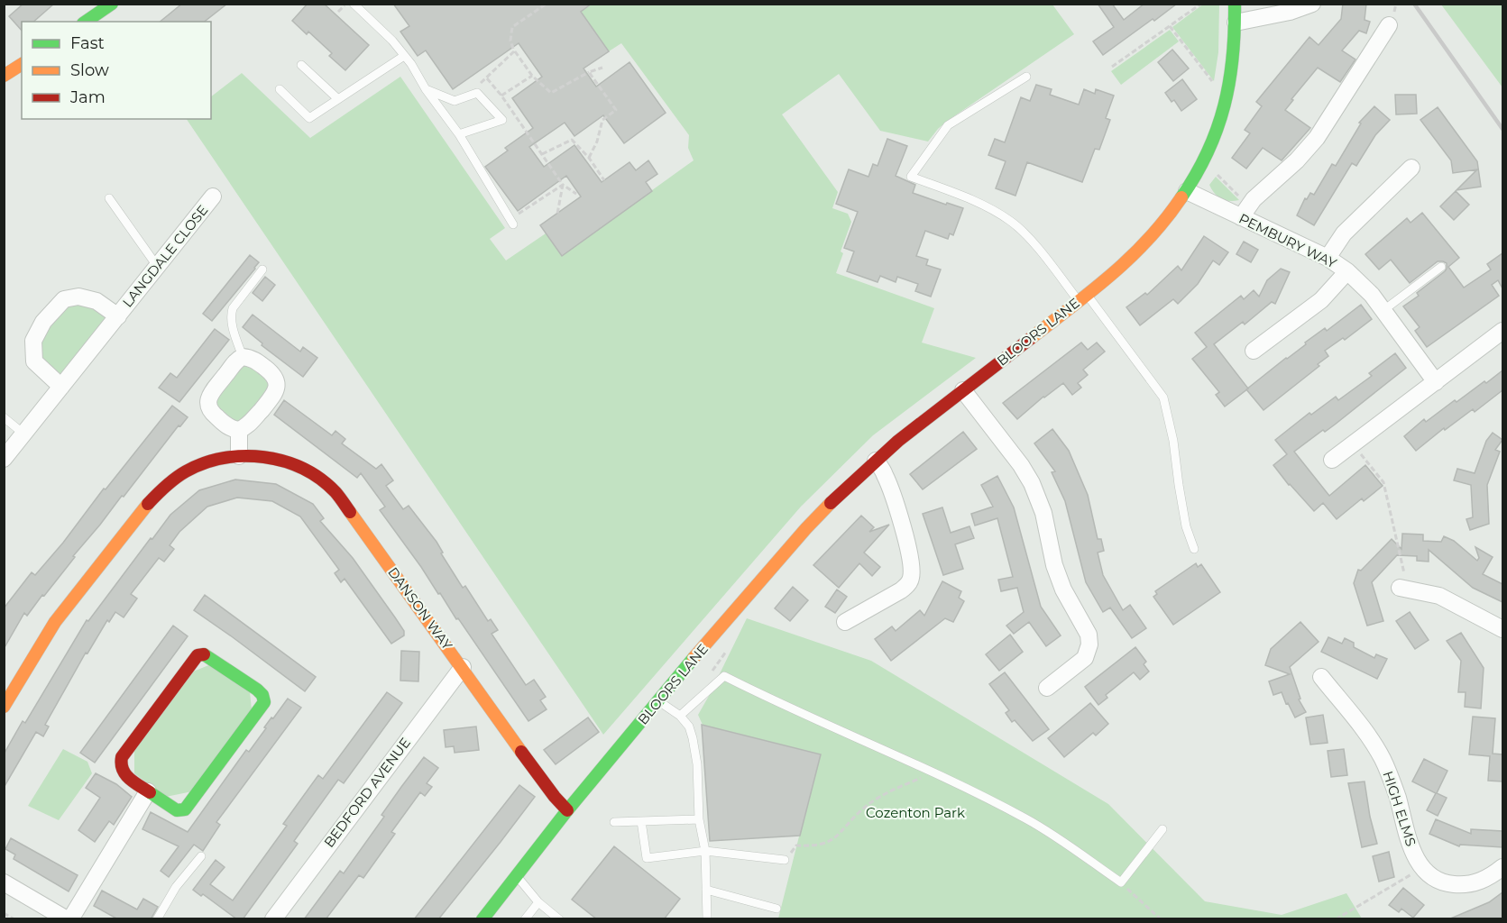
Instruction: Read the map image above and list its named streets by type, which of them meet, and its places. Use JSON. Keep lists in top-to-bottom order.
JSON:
{
  "streets": {
    "street": [
      "PEMBURY WAY",
      "LANGDALE CLOSE",
      "BLOORS LANE",
      "DANSON WAY",
      "BEDFORD AVENUE",
      "HIGH ELMS"
    ]
  },
  "crossings": [
    ["PEMBURY WAY", "BLOORS LANE"],
    ["BLOORS LANE", "DANSON WAY"],
    ["DANSON WAY", "BEDFORD AVENUE"]
  ],
  "parks": ["Cozenton Park"],
  "legend": ["Fast", "Slow", "Jam"]
}
